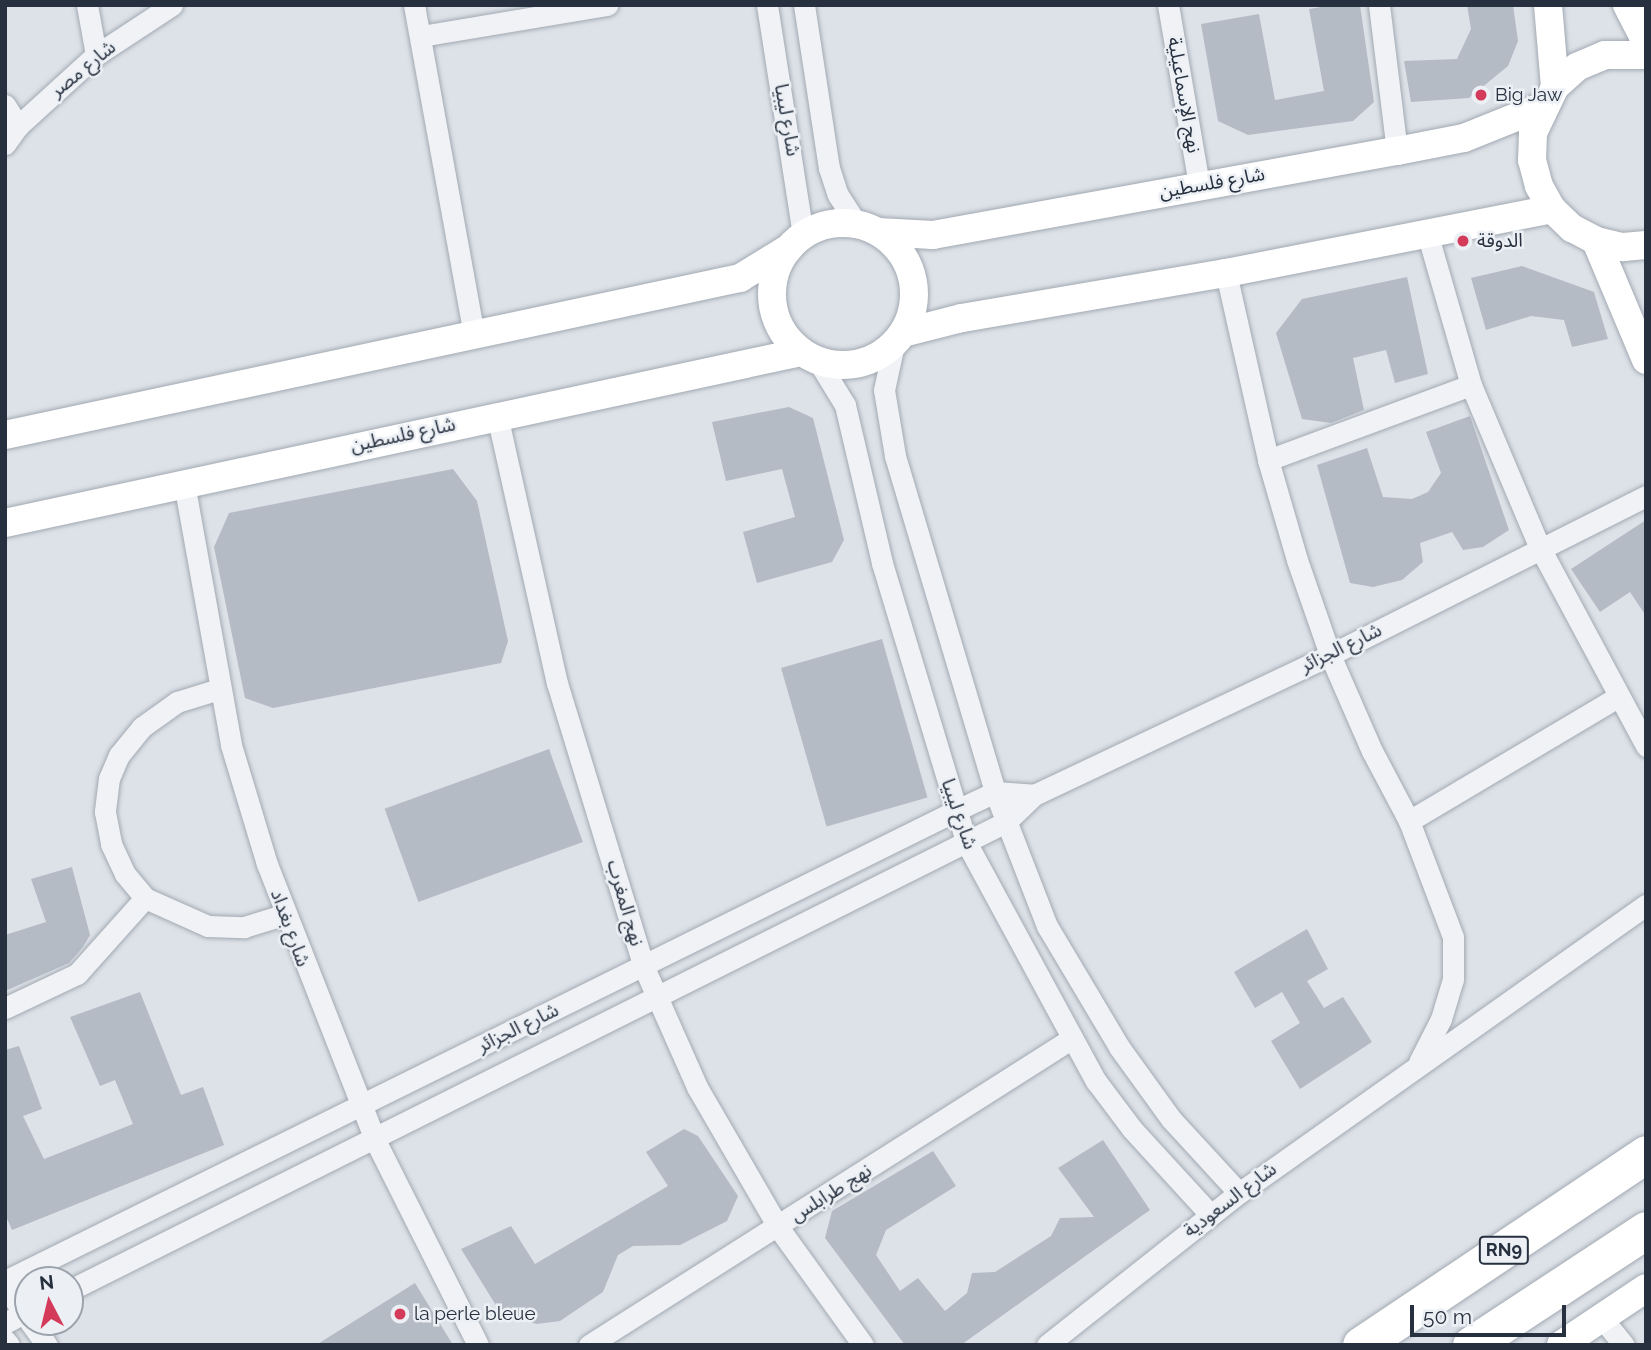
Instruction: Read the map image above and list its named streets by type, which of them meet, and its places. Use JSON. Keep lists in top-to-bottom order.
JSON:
{
  "streets": {
    "highway": ["RN9"],
    "street": [
      "شارع مصر",
      "نهج الإسماعيلية",
      "شارع ليبيا",
      "شارع فلسطين",
      "شارع الجزائر",
      "نهج المغرب",
      "شارع بغداد",
      "نهج طرابلس",
      "شارع السعودية"
    ]
  },
  "crossings": [
    ["نهج الإسماعيلية", "شارع فلسطين"],
    ["شارع ليبيا", "شارع فلسطين"],
    ["شارع ليبيا", "شارع الجزائر"],
    ["شارع ليبيا", "نهج طرابلس"],
    ["شارع ليبيا", "شارع السعودية"],
    ["شارع فلسطين", "نهج المغرب"],
    ["شارع فلسطين", "شارع بغداد"],
    ["شارع الجزائر", "نهج المغرب"],
    ["شارع الجزائر", "شارع بغداد"],
    ["نهج المغرب", "نهج طرابلس"]
  ],
  "places": ["Big Jaw", "الدوقة", "la perle bleue"],
  "scale_bar": "50 m",
  "north": "top"
}
